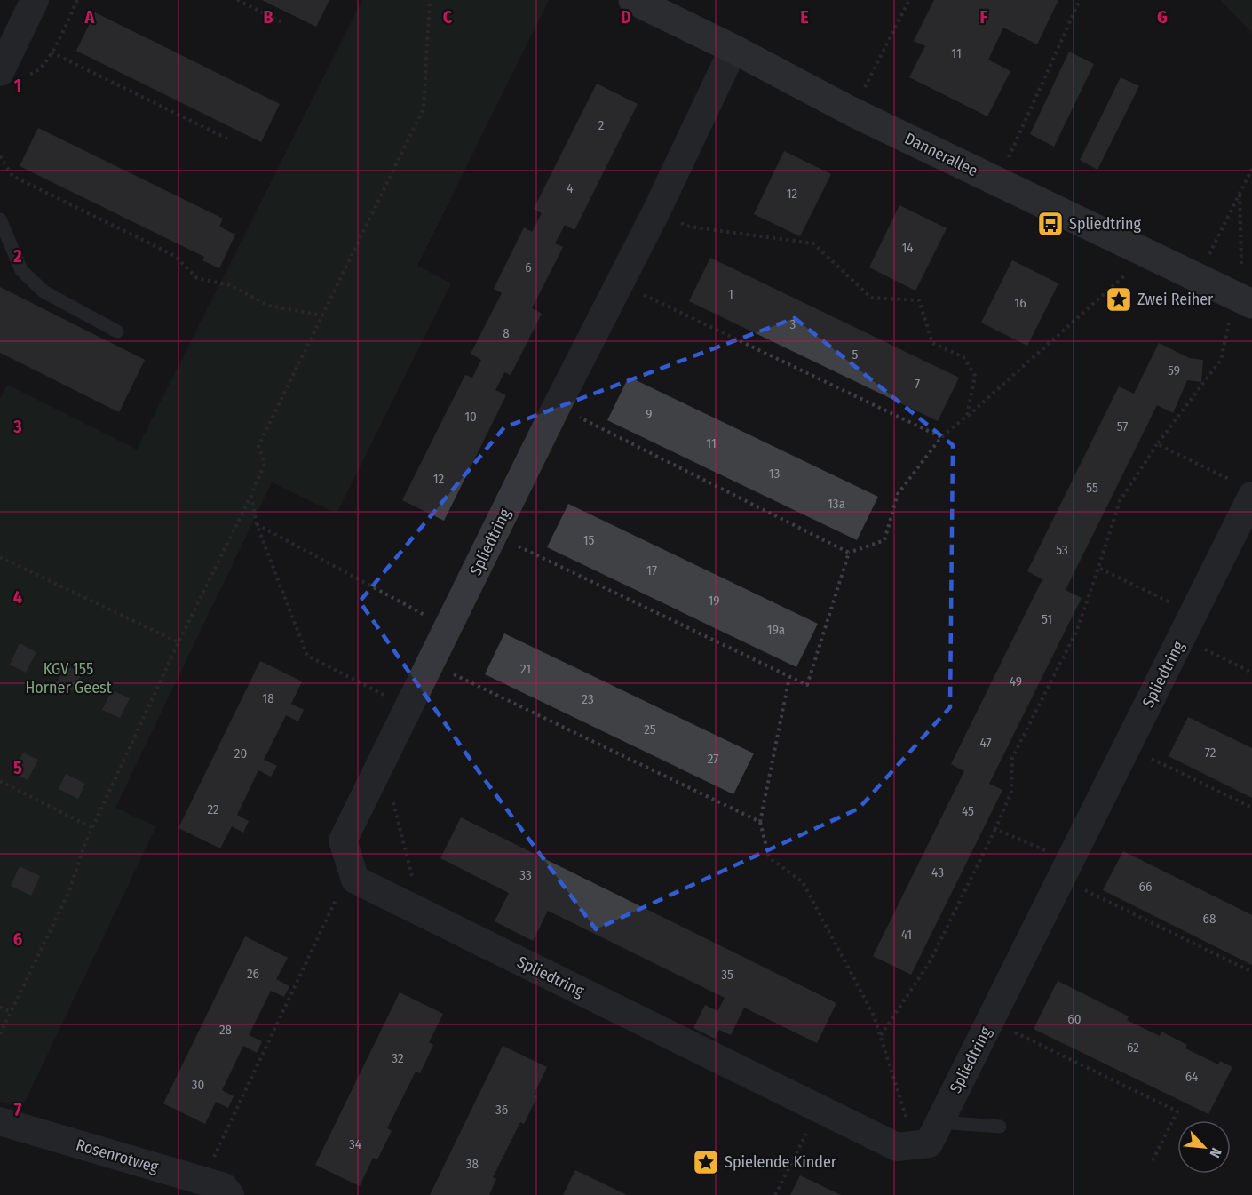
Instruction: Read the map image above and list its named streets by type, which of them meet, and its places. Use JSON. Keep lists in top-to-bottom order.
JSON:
{
  "streets": {
    "street": ["Dannerallee", "Spliedtring", "Rosenrotweg"]
  },
  "crossings": [
    ["Dannerallee", "Spliedtring"]
  ],
  "parks": ["KGV 155 Horner Geest"],
  "places": {
    "bus stop": ["Spliedtring"],
    "place": ["Zwei Reiher", "Spielende Kinder"]
  },
  "house_numbers": [
    "11",
    "2",
    "4",
    "12",
    "14",
    "6",
    "1",
    "16",
    "3",
    "8",
    "5",
    "59",
    "7",
    "9",
    "10",
    "57",
    "11",
    "13",
    "12",
    "55",
    "13a",
    "15",
    "53",
    "17",
    "19",
    "51",
    "19a",
    "21",
    "49",
    "18",
    "23",
    "25",
    "47",
    "72",
    "20",
    "27",
    "22",
    "45",
    "43",
    "33",
    "66",
    "68",
    "41",
    "26",
    "35",
    "60",
    "28",
    "62",
    "32",
    "64",
    "30",
    "36",
    "34",
    "38"
  ],
  "north": "bottom right",
  "grid": {
    "columns": [
      "A",
      "B",
      "C",
      "D",
      "E",
      "F",
      "G"
    ],
    "rows": [
      "1",
      "2",
      "3",
      "4",
      "5",
      "6",
      "7"
    ]
  }
}
